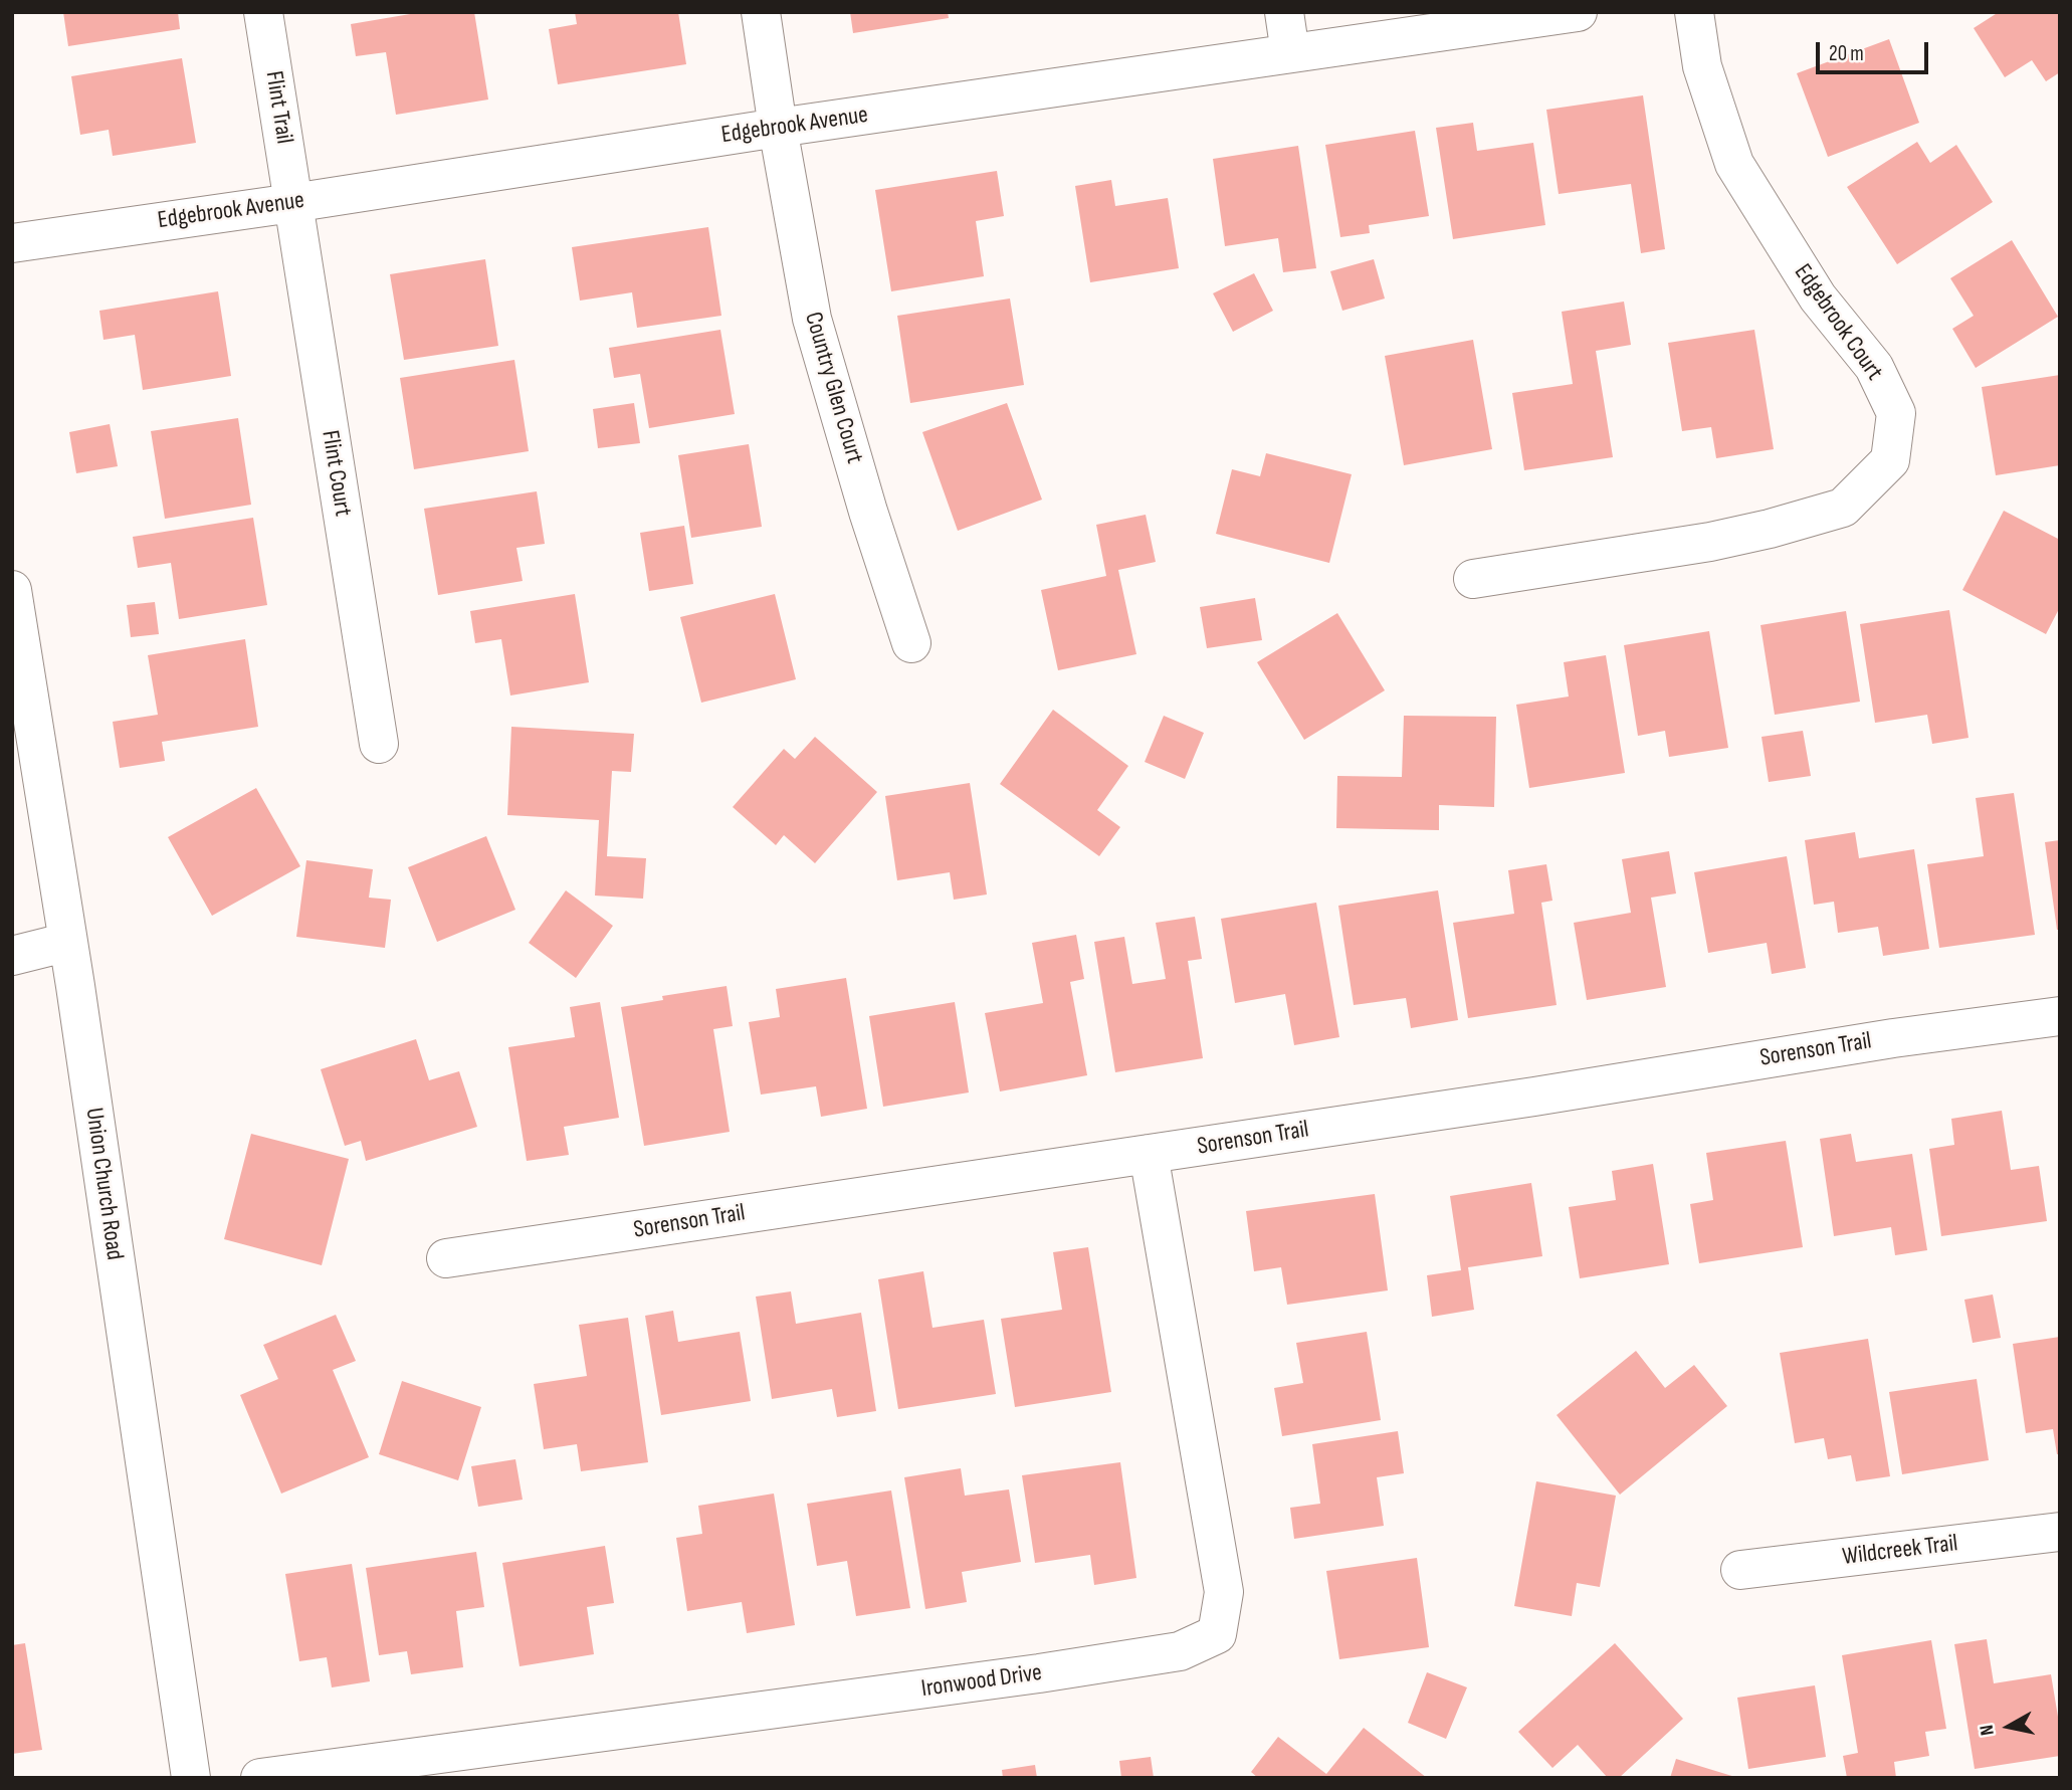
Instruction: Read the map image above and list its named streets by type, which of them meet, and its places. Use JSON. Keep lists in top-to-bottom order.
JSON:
{
  "streets": {
    "street": [
      "Flint Trail",
      "Edgebrook Avenue",
      "Edgebrook Court",
      "Country Glen Court",
      "Flint Court",
      "Sorenson Trail",
      "Union Church Road",
      "Wildcreek Trail",
      "Ironwood Drive"
    ]
  },
  "crossings": [
    ["Flint Trail", "Edgebrook Avenue"],
    ["Flint Trail", "Flint Court"],
    ["Edgebrook Avenue", "Country Glen Court"],
    ["Edgebrook Avenue", "Flint Court"],
    ["Sorenson Trail", "Ironwood Drive"]
  ],
  "scale_bar": "20 m",
  "north": "left"
}
